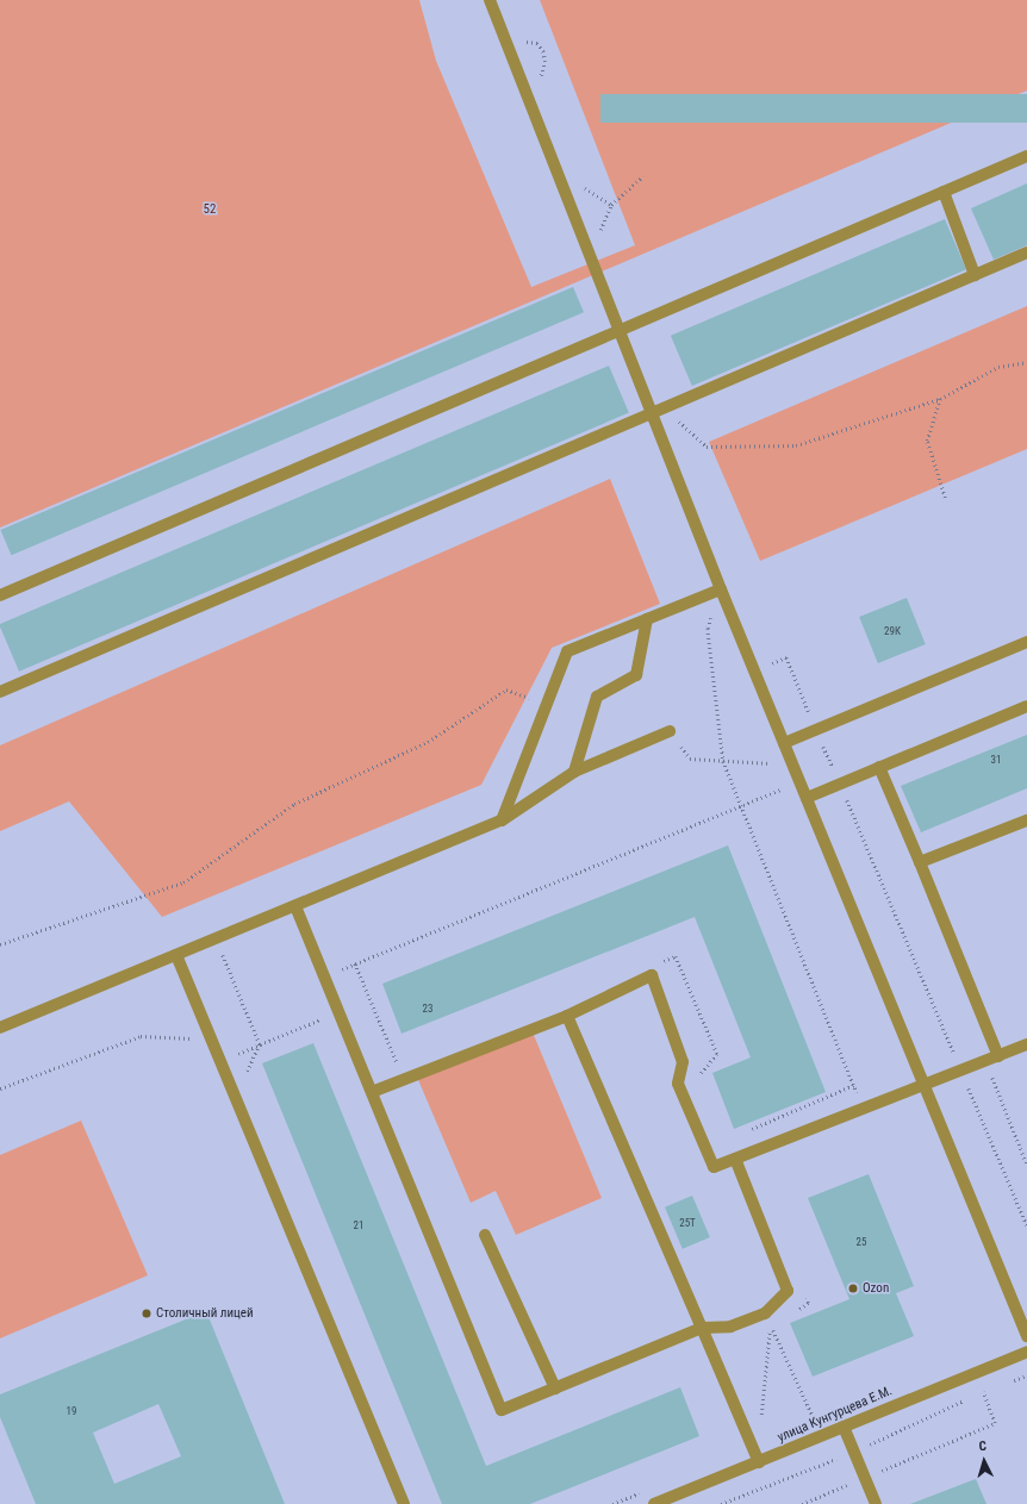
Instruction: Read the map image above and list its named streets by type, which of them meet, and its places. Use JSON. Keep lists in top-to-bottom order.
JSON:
{
  "streets": {
    "street": ["улица Кунгурцева Е.М."]
  },
  "parks": ["52"],
  "places": ["Ozon", "Столичный лицей"],
  "house_numbers": [
    "29К",
    "31",
    "23",
    "25Т",
    "21",
    "25",
    "19"
  ],
  "north": "top"
}
